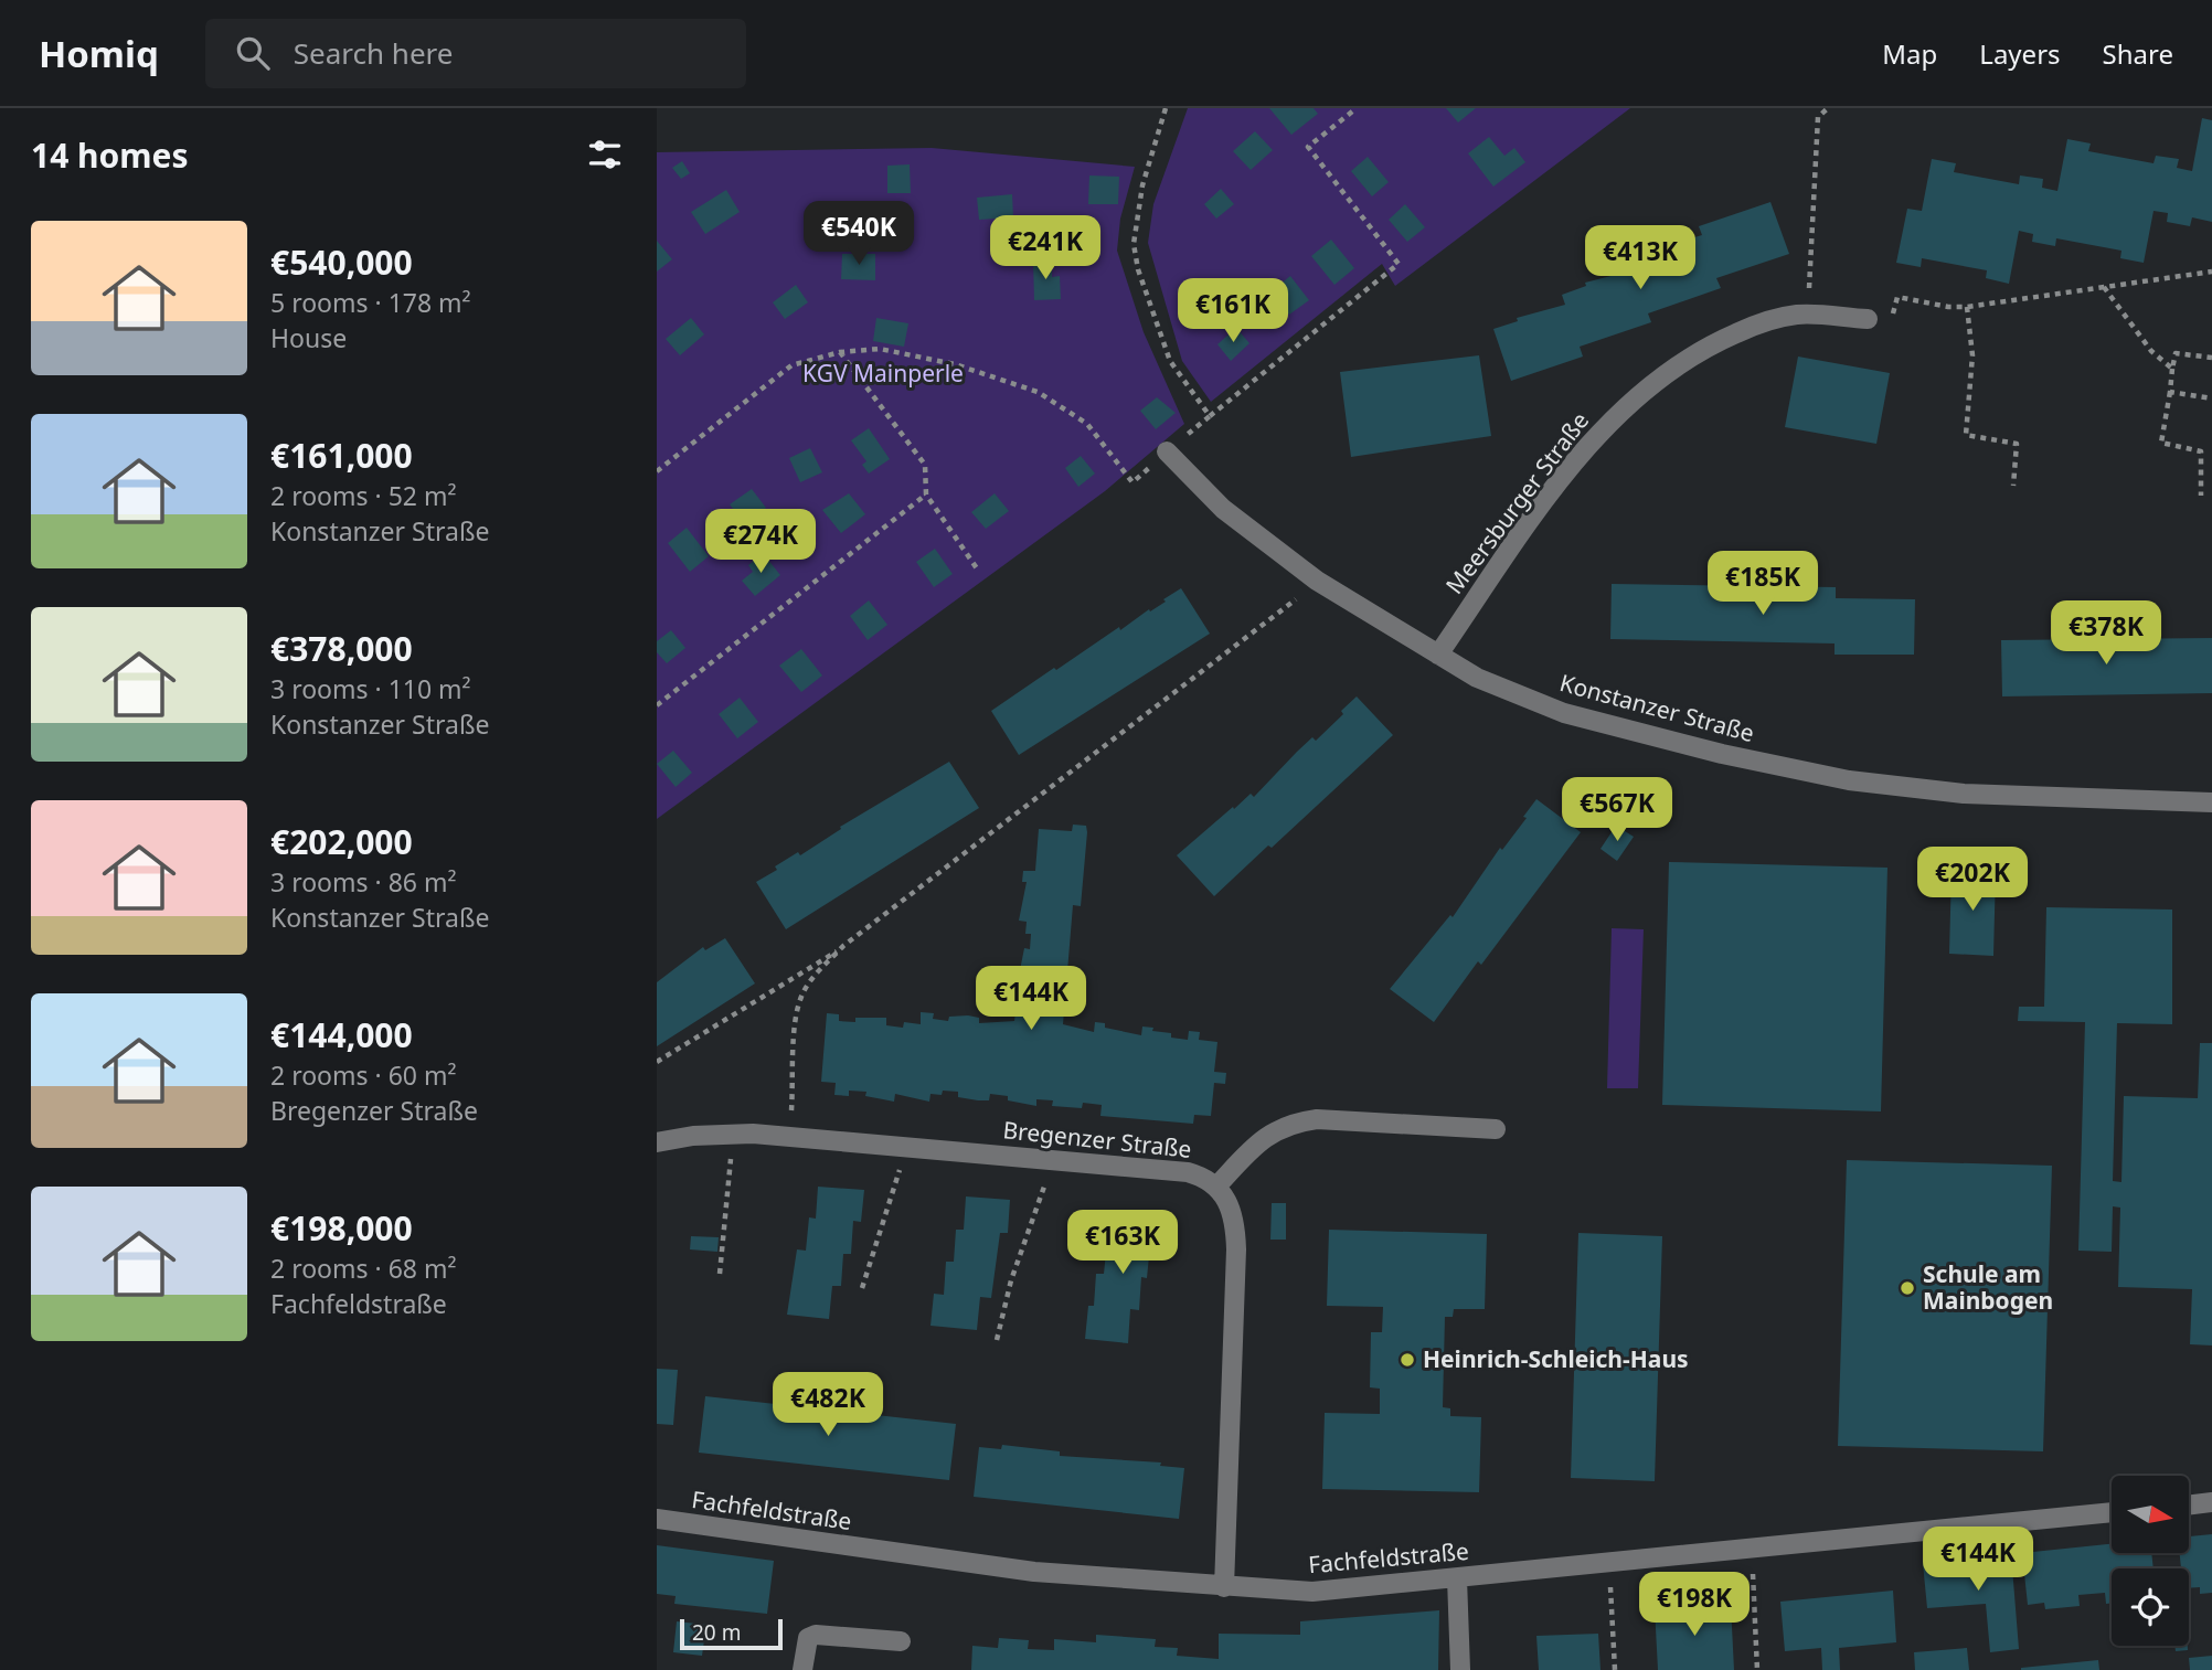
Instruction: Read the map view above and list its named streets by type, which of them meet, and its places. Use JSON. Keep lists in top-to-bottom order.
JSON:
{
  "streets": {
    "street": [
      "Meersburger Straße",
      "Konstanzer Straße",
      "Bregenzer Straße",
      "Fachfeldstraße"
    ]
  },
  "crossings": [
    ["Meersburger Straße", "Konstanzer Straße"]
  ],
  "parks": ["KGV Mainperle"],
  "places": ["Schule am Mainbogen", "Heinrich-Schleich-Haus"],
  "scale_bar": "20 m",
  "north": "right",
  "page": {
    "header": "Homiq",
    "search": "Search here",
    "nav": ["Map", "Layers", "Share"],
    "heading": "14 homes",
    "list": [
      {
        "name": "€540,000",
        "note": "5 rooms · 178 m² · House"
      },
      {
        "name": "€161,000",
        "note": "2 rooms · 52 m² · Konstanzer Straße"
      },
      {
        "name": "€378,000",
        "note": "3 rooms · 110 m² · Konstanzer Straße"
      },
      {
        "name": "€202,000",
        "note": "3 rooms · 86 m² · Konstanzer Straße"
      },
      {
        "name": "€144,000",
        "note": "2 rooms · 60 m² · Bregenzer Straße"
      },
      {
        "name": "€198,000",
        "note": "2 rooms · 68 m² · Fachfeldstraße"
      }
    ],
    "price": [
      "€540K",
      "€241K",
      "€413K",
      "€161K",
      "€274K",
      "€185K",
      "€378K",
      "€567K",
      "€202K",
      "€144K",
      "€163K",
      "€482K",
      "€144K",
      "€198K"
    ],
    "scale": "20 m"
  }
}
